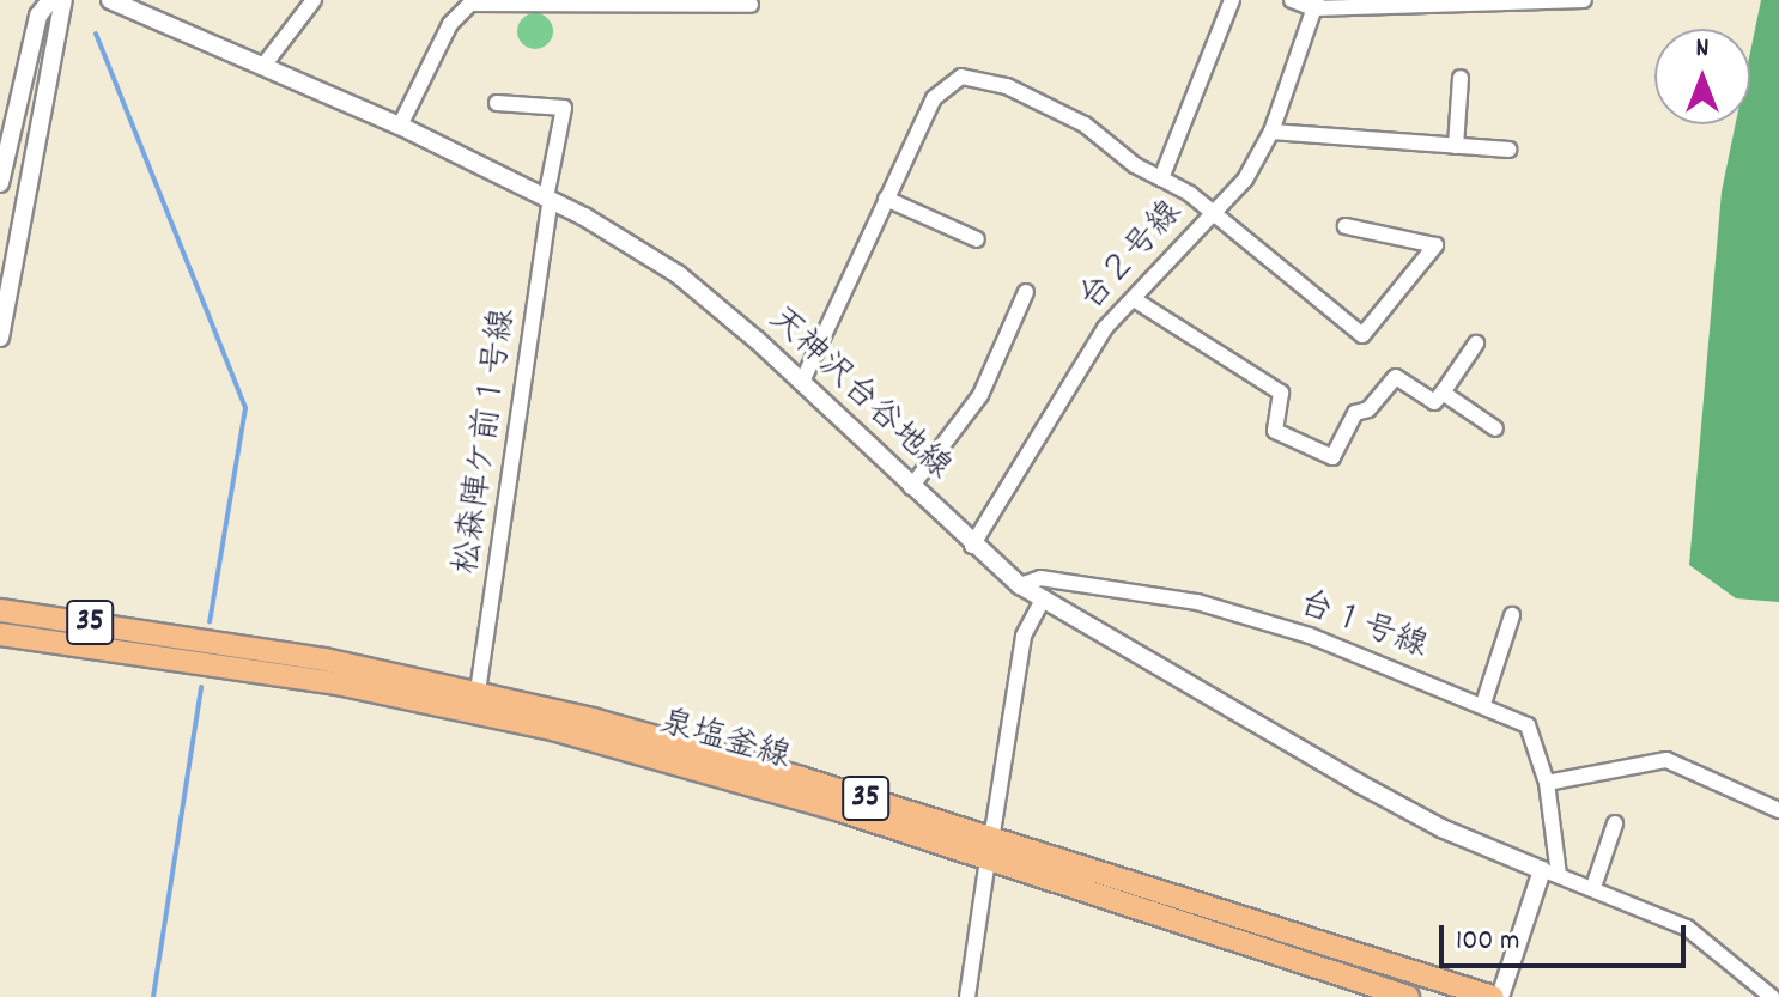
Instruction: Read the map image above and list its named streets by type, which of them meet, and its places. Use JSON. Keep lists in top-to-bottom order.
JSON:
{
  "streets": {
    "main road": ["35", "泉塩釜線"],
    "street": [
      "台２号線",
      "天神沢台谷地線",
      "松森陣ケ前１号線",
      "台１号線"
    ]
  },
  "crossings": [
    ["台２号線", "天神沢台谷地線"],
    ["天神沢台谷地線", "松森陣ケ前１号線"],
    ["天神沢台谷地線", "台１号線"],
    ["松森陣ケ前１号線", "泉塩釜線"]
  ],
  "scale_bar": "100 m",
  "north": "top"
}
